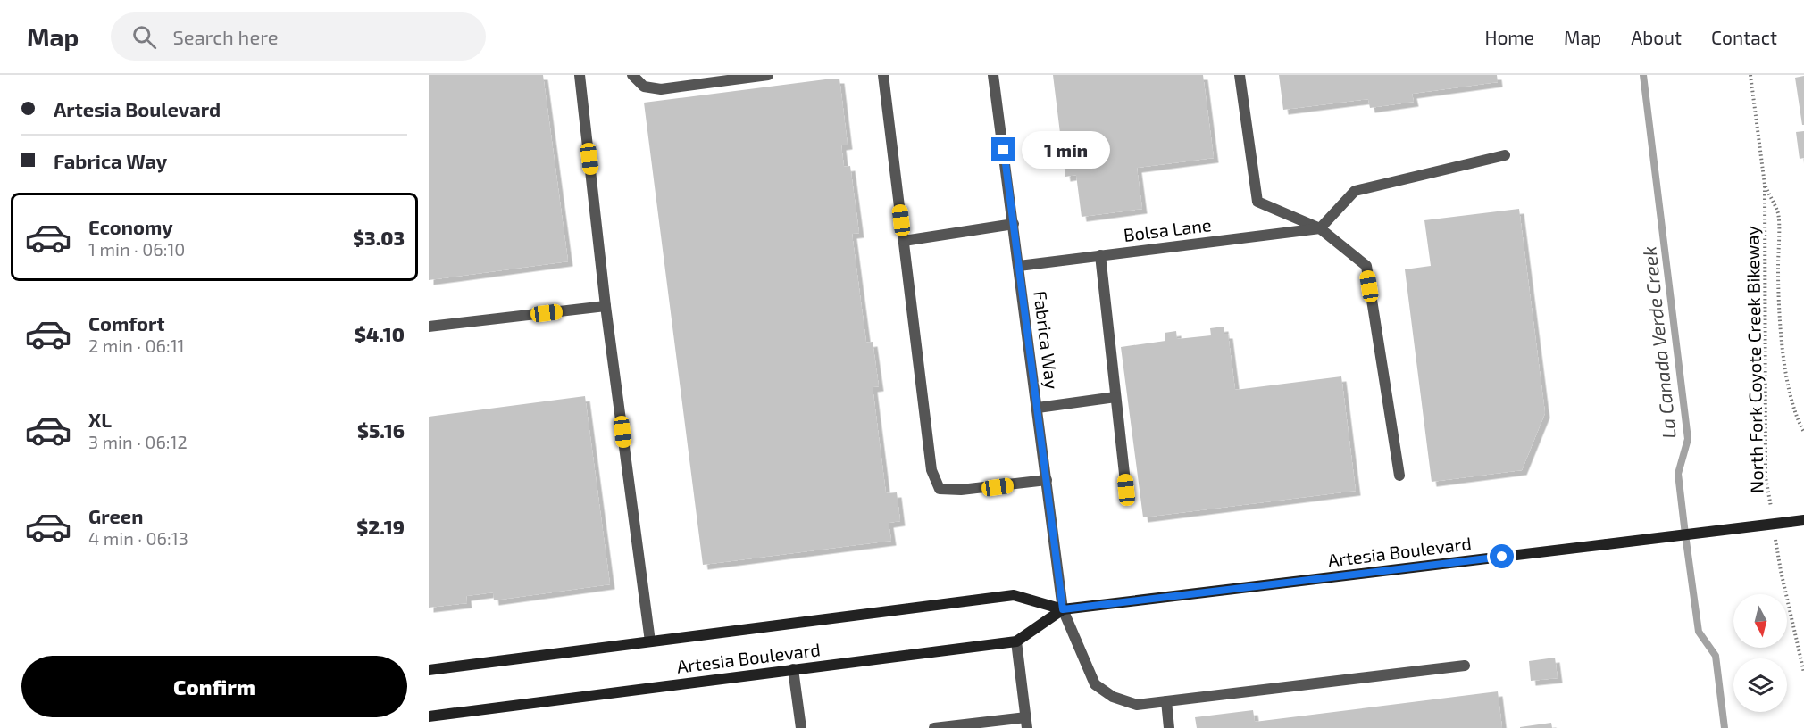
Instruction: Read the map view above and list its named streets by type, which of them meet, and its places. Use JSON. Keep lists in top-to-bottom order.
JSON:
{
  "streets": {
    "main road": ["Artesia Boulevard"],
    "street": ["Bolsa Lane", "Fabrica Way"],
    "path": ["North Fork Coyote Creek Bikeway"]
  },
  "crossings": [
    ["Bolsa Lane", "Fabrica Way"],
    ["Fabrica Way", "Artesia Boulevard"]
  ],
  "water": ["La Canada Verde Creek"],
  "north": "bottom",
  "page": {
    "header": "Map",
    "search": "Search here",
    "nav": [
      "Home",
      "Map",
      "About",
      "Contact"
    ],
    "banner": ["Artesia Boulevard", "Fabrica Way"],
    "bubble": "1 min",
    "list": [
      {
        "name": "Economy",
        "note": "1 min · 06:10",
        "value": "$3.03"
      },
      {
        "name": "Comfort",
        "note": "2 min · 06:11",
        "value": "$4.10"
      },
      {
        "name": "XL",
        "note": "3 min · 06:12",
        "value": "$5.16"
      },
      {
        "name": "Green",
        "note": "4 min · 06:13",
        "value": "$2.19"
      }
    ],
    "buttons": "Confirm"
  }
}
